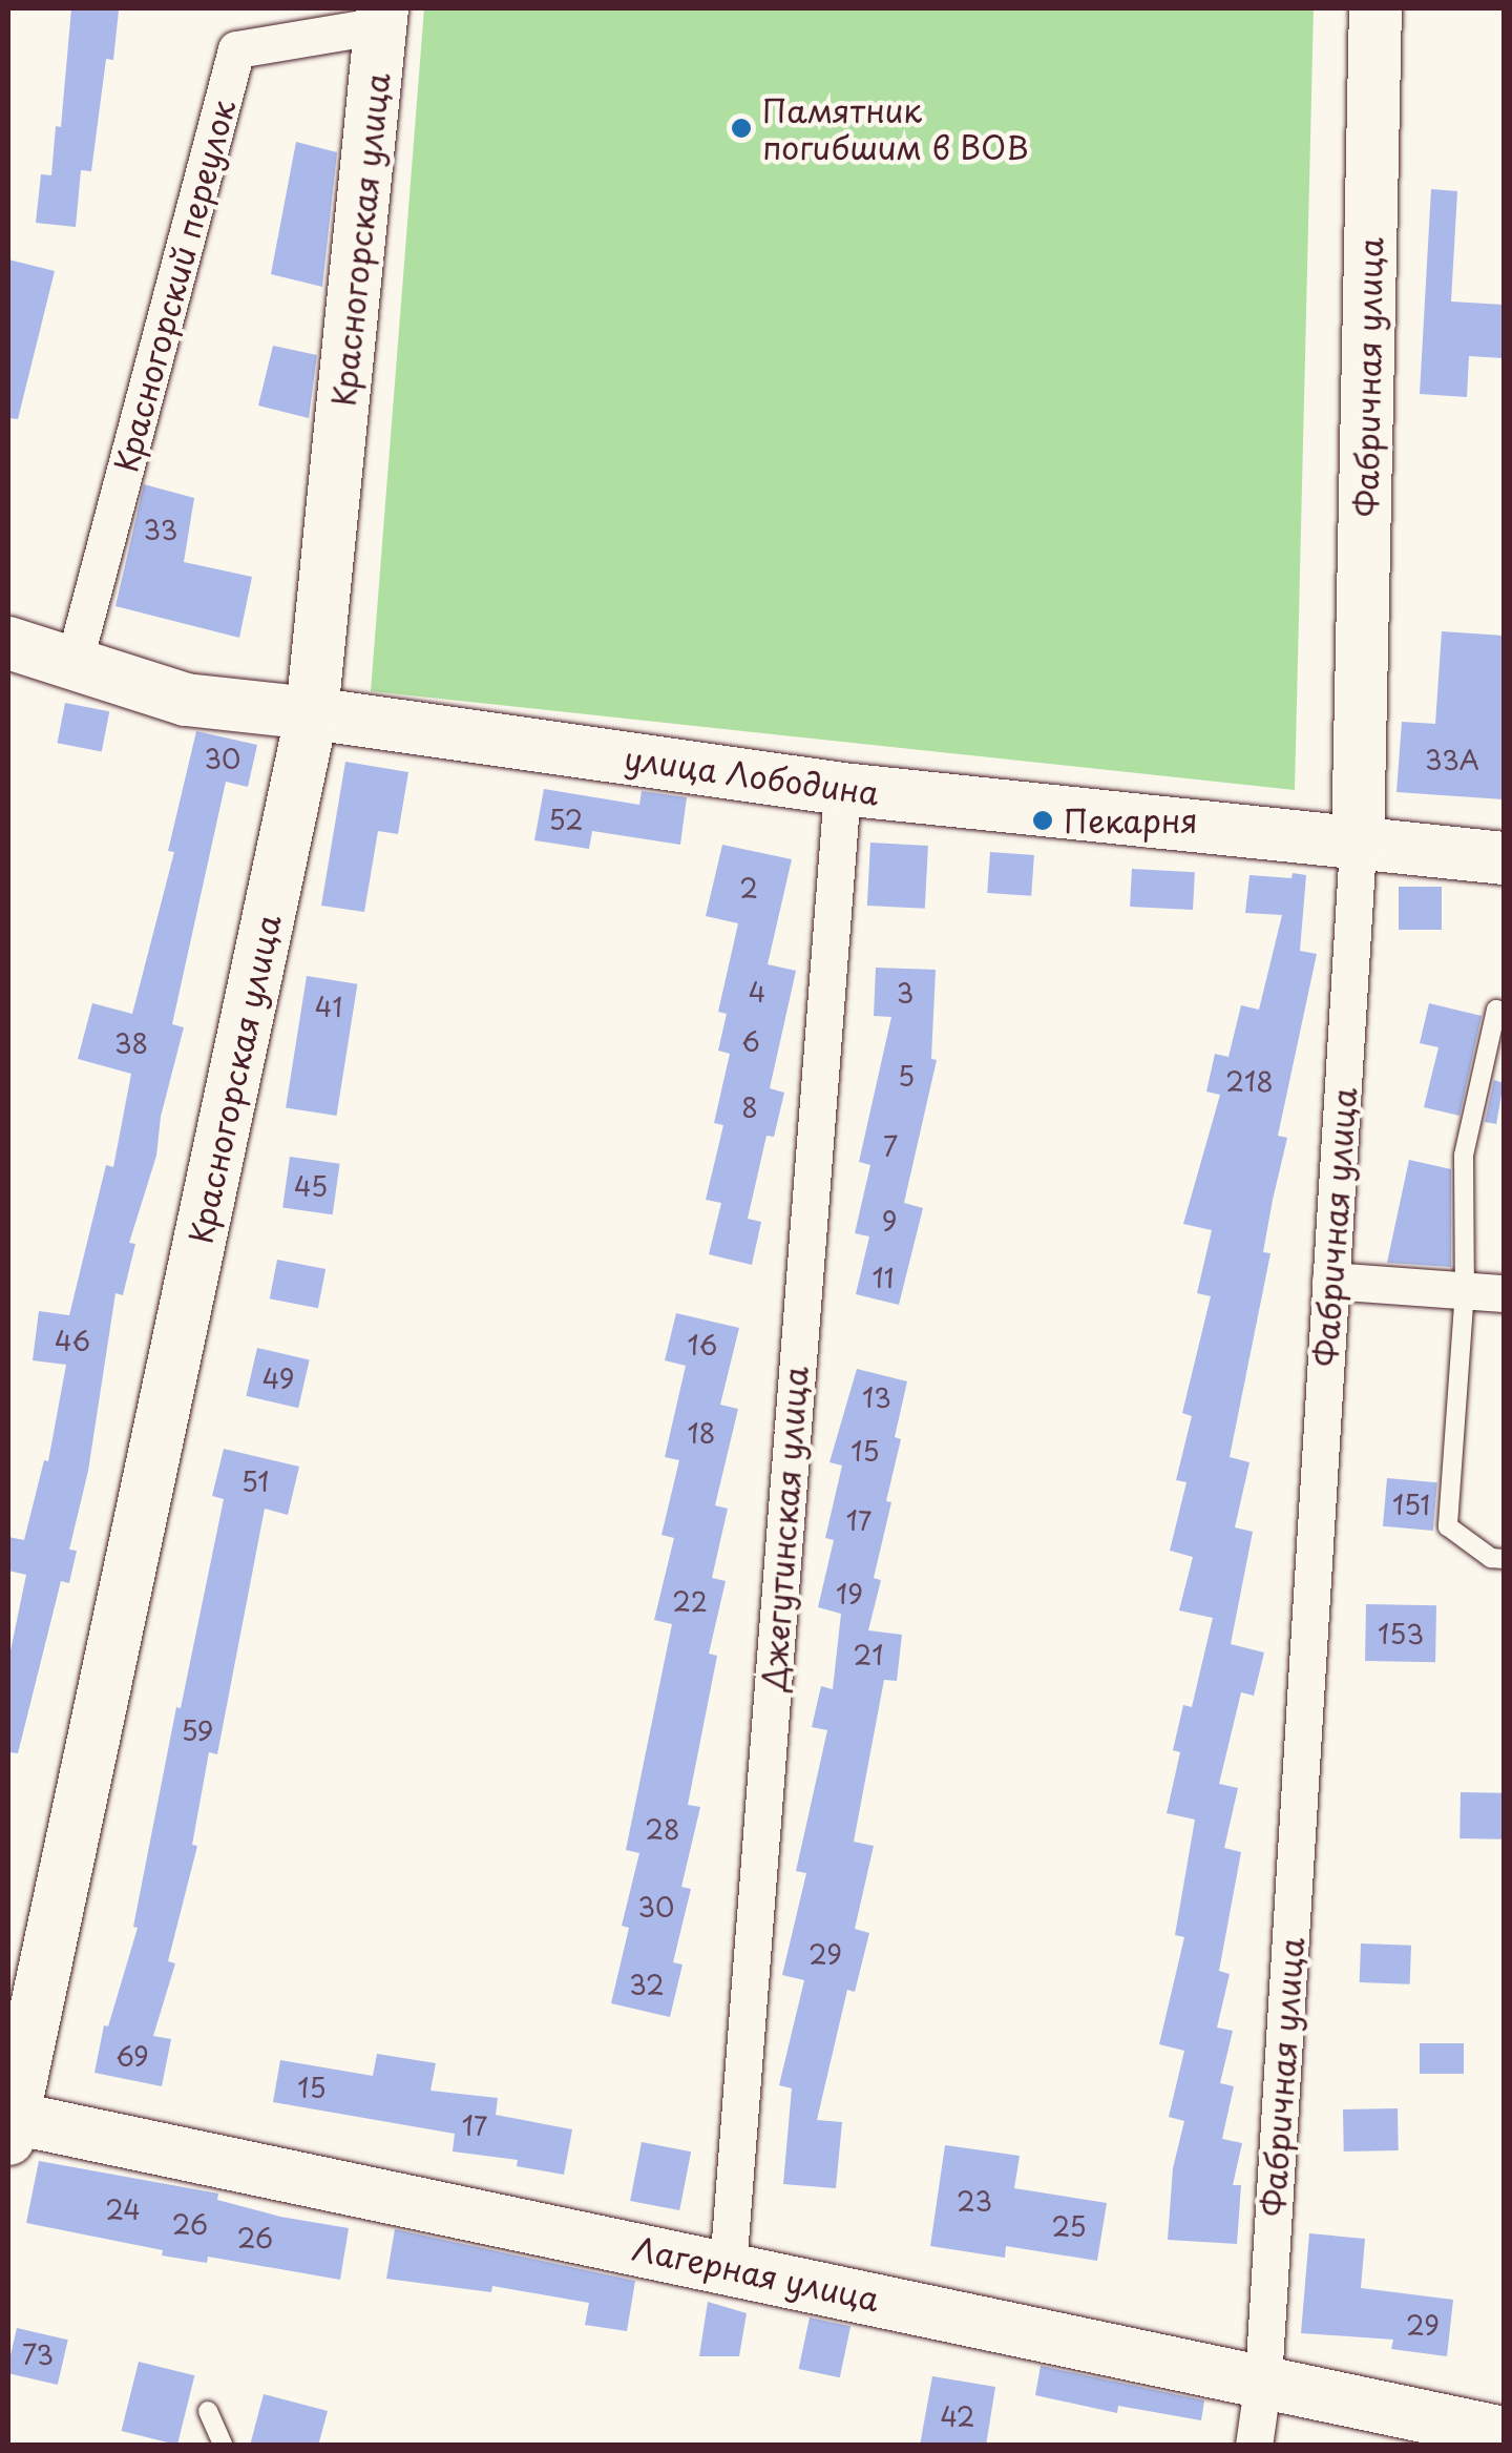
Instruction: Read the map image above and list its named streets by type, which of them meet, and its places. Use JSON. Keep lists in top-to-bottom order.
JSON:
{
  "streets": {
    "street": [
      "Красногорская улица",
      "Красногорский переулок",
      "Фабричная улица",
      "улица Лободина",
      "Джегутинская улица",
      "Лагерная улица"
    ]
  },
  "crossings": [
    ["Красногорская улица", "Красногорский переулок"],
    ["Красногорская улица", "улица Лободина"],
    ["Красногорская улица", "Лагерная улица"],
    ["Красногорский переулок", "улица Лободина"],
    ["Фабричная улица", "улица Лободина"],
    ["Фабричная улица", "Лагерная улица"],
    ["улица Лободина", "Джегутинская улица"],
    ["Джегутинская улица", "Лагерная улица"]
  ],
  "places": ["Памятник погибшим в ВОВ", "Пекарня"],
  "house_numbers": [
    "33",
    "30",
    "33А",
    "52",
    "2",
    "4",
    "3",
    "41",
    "6",
    "38",
    "5",
    "218",
    "8",
    "7",
    "45",
    "9",
    "11",
    "46",
    "16",
    "49",
    "13",
    "18",
    "15",
    "51",
    "151",
    "17",
    "19",
    "22",
    "153",
    "21",
    "59",
    "28",
    "30",
    "29",
    "32",
    "69",
    "15",
    "17",
    "23",
    "24",
    "26",
    "25",
    "26",
    "29",
    "73",
    "42"
  ]
}
